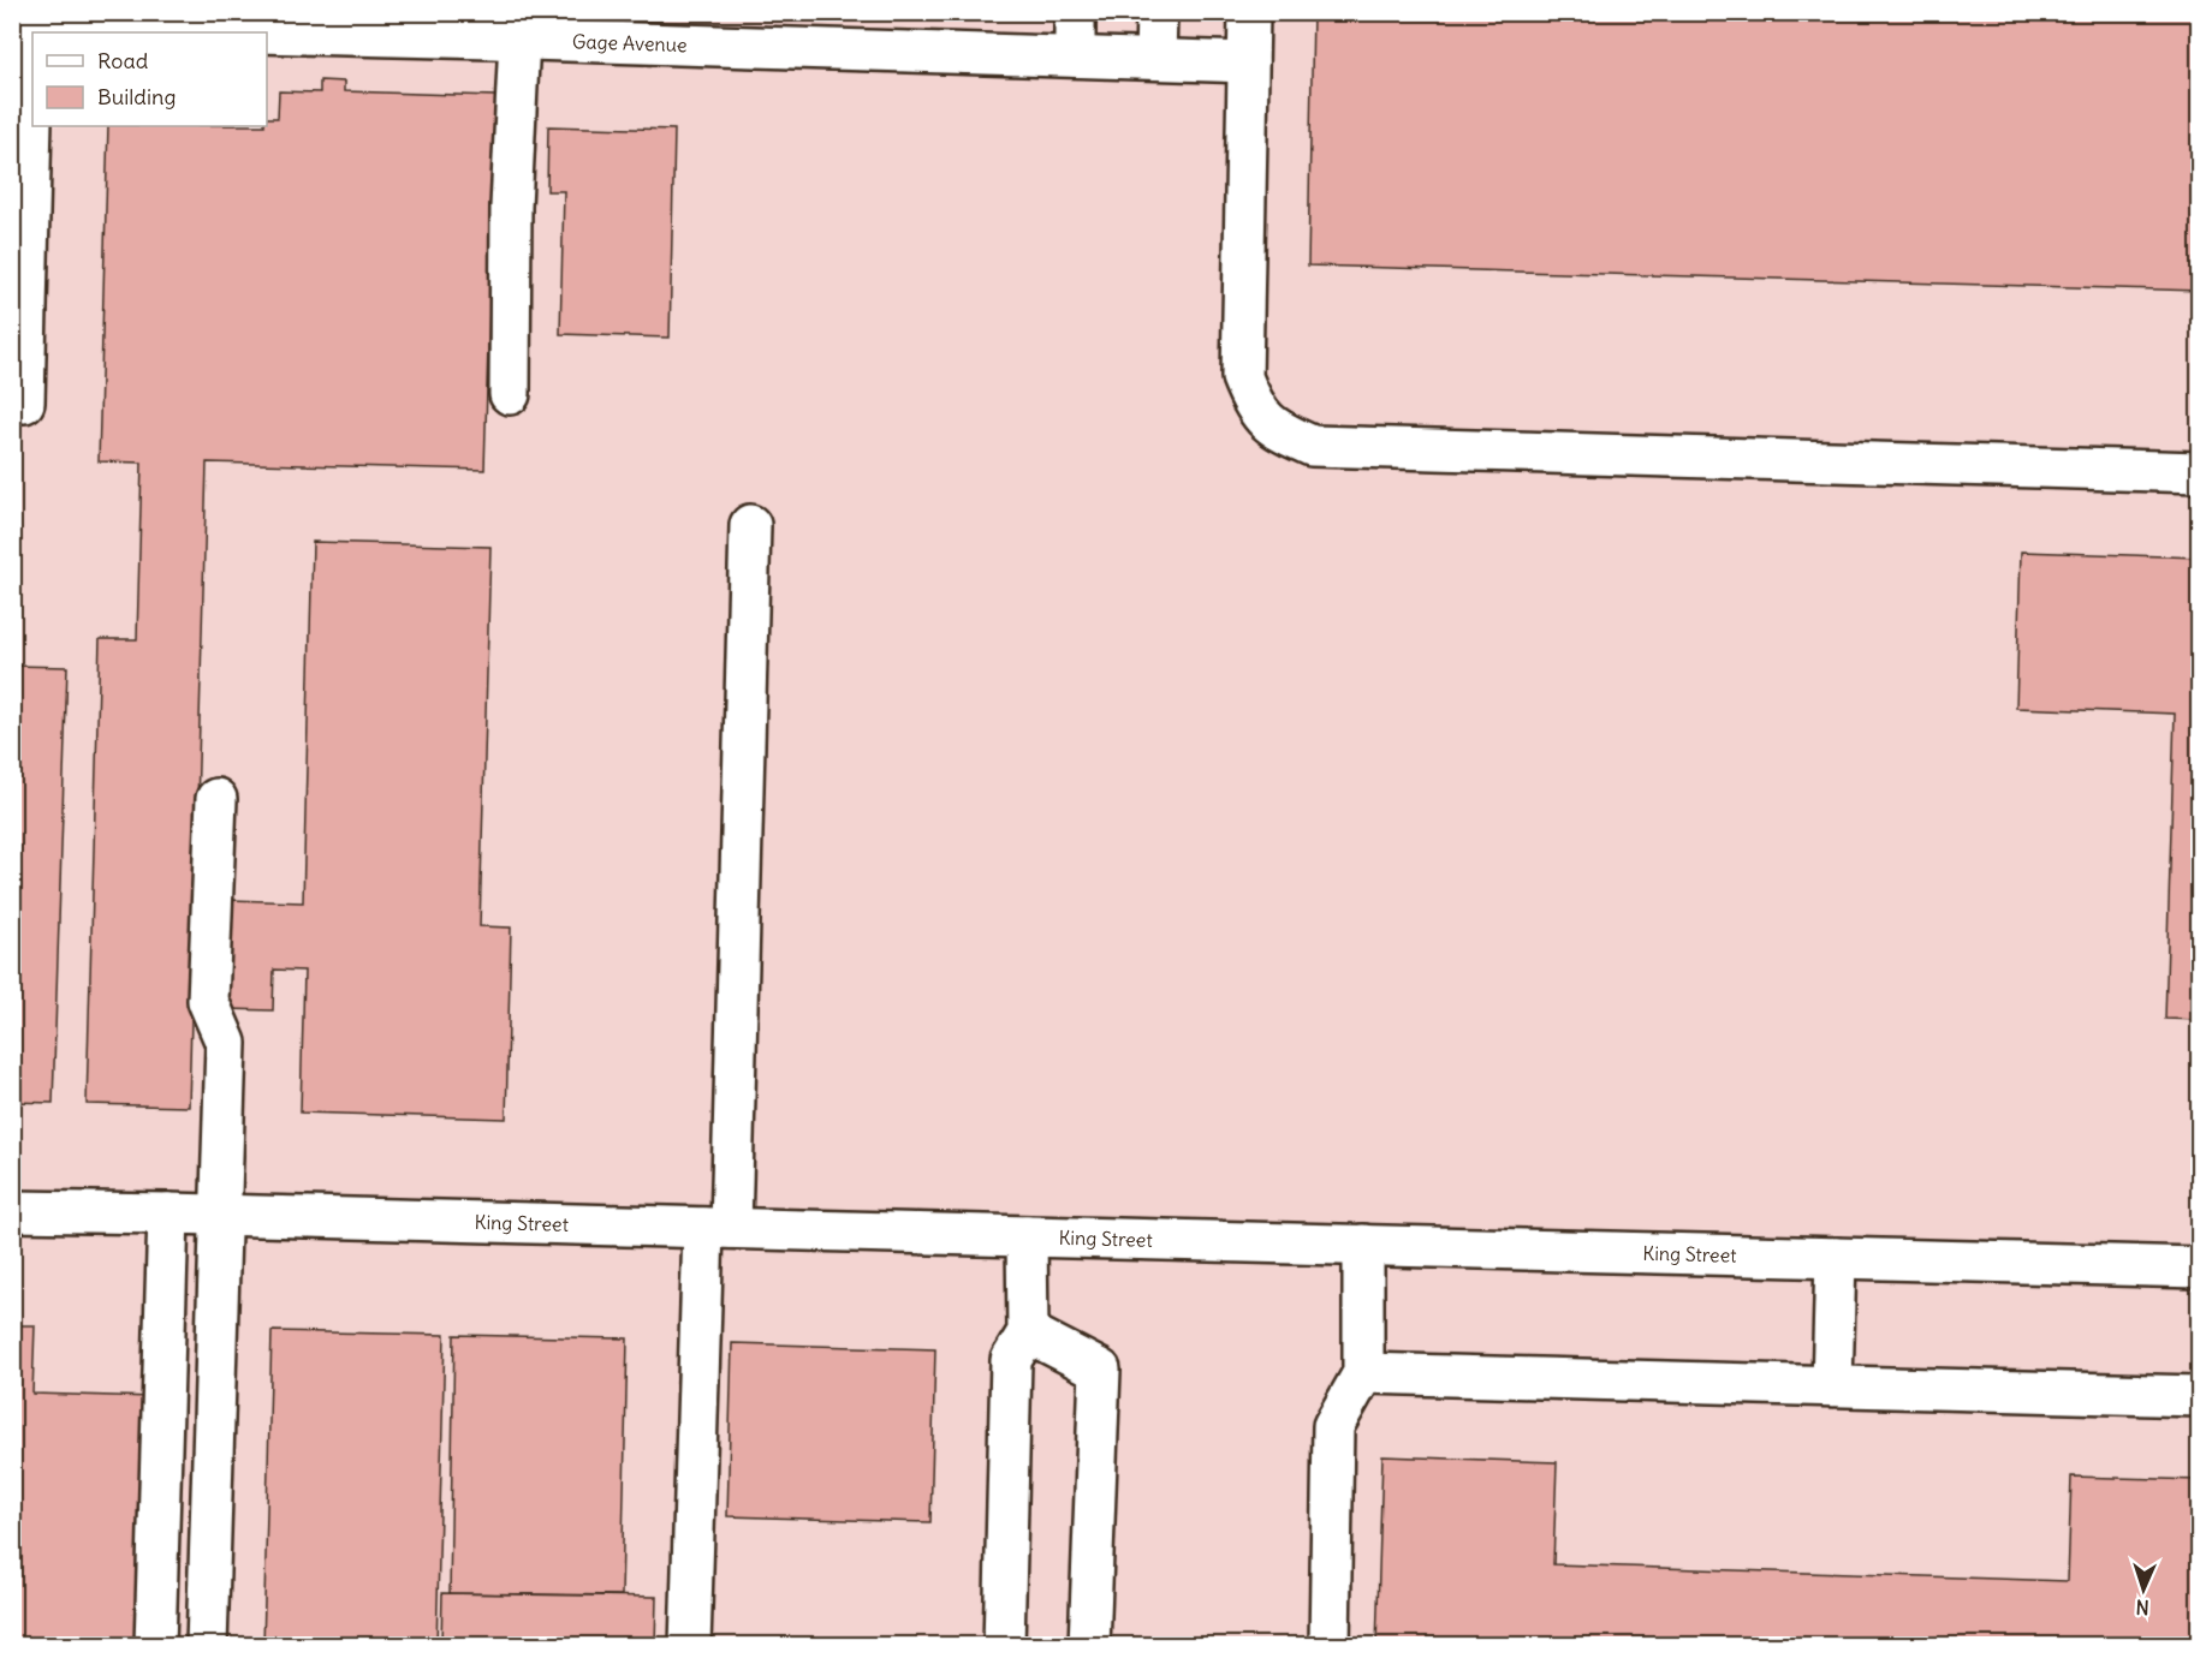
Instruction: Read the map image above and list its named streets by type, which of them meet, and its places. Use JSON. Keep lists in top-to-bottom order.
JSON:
{
  "streets": {
    "street": ["Gage Avenue", "King Street"]
  },
  "legend": ["Road", "Building"],
  "north": "bottom"
}
